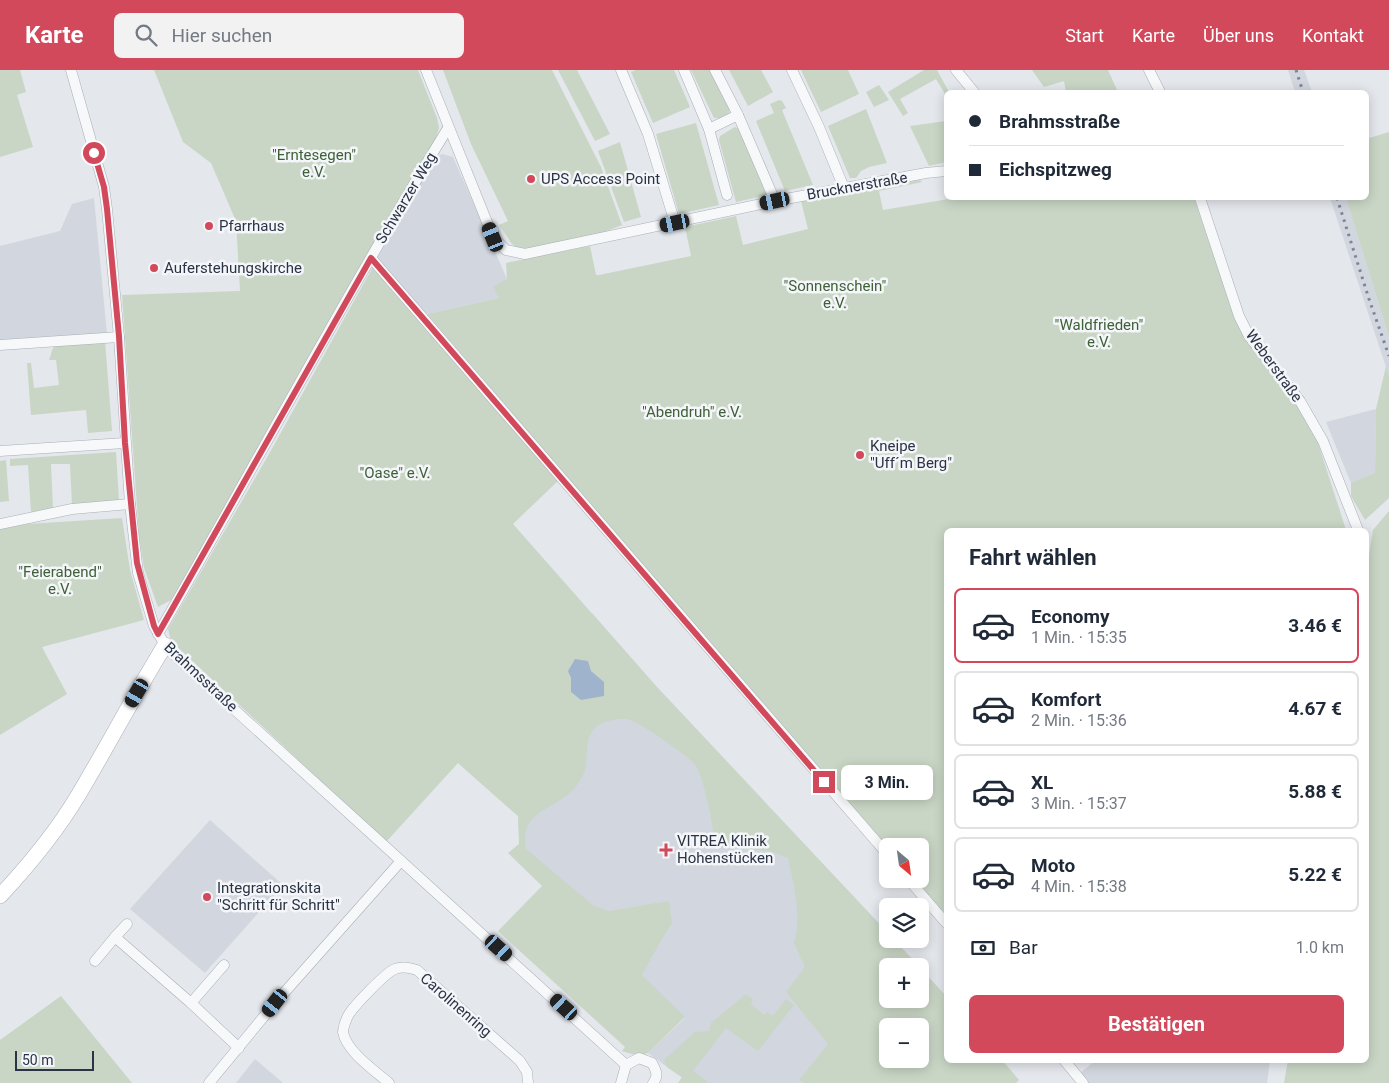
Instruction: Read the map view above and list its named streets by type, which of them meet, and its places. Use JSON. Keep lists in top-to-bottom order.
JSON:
{
  "streets": {
    "street": [
      "Brucknerstraße",
      "Schwarzer Weg",
      "Weberstraße",
      "Brahmsstraße",
      "Carolinenring"
    ]
  },
  "crossings": [
    ["Brucknerstraße", "Schwarzer Weg"],
    ["Schwarzer Weg", "Brahmsstraße"]
  ],
  "parks": [
    "\"Erntesegen\" e.V.",
    "\"Sonnenschein\" e.V.",
    "\"Waldfrieden\" e.V.",
    "\"Abendruh\" e.V.",
    "\"Oase\" e.V.",
    "\"Feierabend\" e.V."
  ],
  "places": {
    "other": [
      "UPS Access Point",
      "Pfarrhaus",
      "Auferstehungskirche",
      "Kneipe \"Uff´m Berg\"",
      "Integrationskita \"Schritt für Schritt\""
    ],
    "health": ["VITREA Klinik Hohenstücken"]
  },
  "scale_bar": "50 m",
  "north": "bottom right",
  "page": {
    "header": "Karte",
    "search": "Hier suchen",
    "nav": [
      "Start",
      "Karte",
      "Über uns",
      "Kontakt"
    ],
    "banner": ["Brahmsstraße", "Eichspitzweg"],
    "heading": "Fahrt wählen",
    "list": [
      {
        "name": "Economy",
        "note": "1 Min. · 15:35",
        "value": "3.46 €"
      },
      {
        "name": "Komfort",
        "note": "2 Min. · 15:36",
        "value": "4.67 €"
      },
      {
        "name": "XL",
        "note": "3 Min. · 15:37",
        "value": "5.88 €"
      },
      {
        "name": "Moto",
        "note": "4 Min. · 15:38",
        "value": "5.22 €"
      }
    ],
    "bubble": "3 Min.",
    "map_buttons": ["+", "−"],
    "pay": ["Bar", "1.0 km"],
    "buttons": "Bestätigen",
    "scale": "50 m"
  }
}
